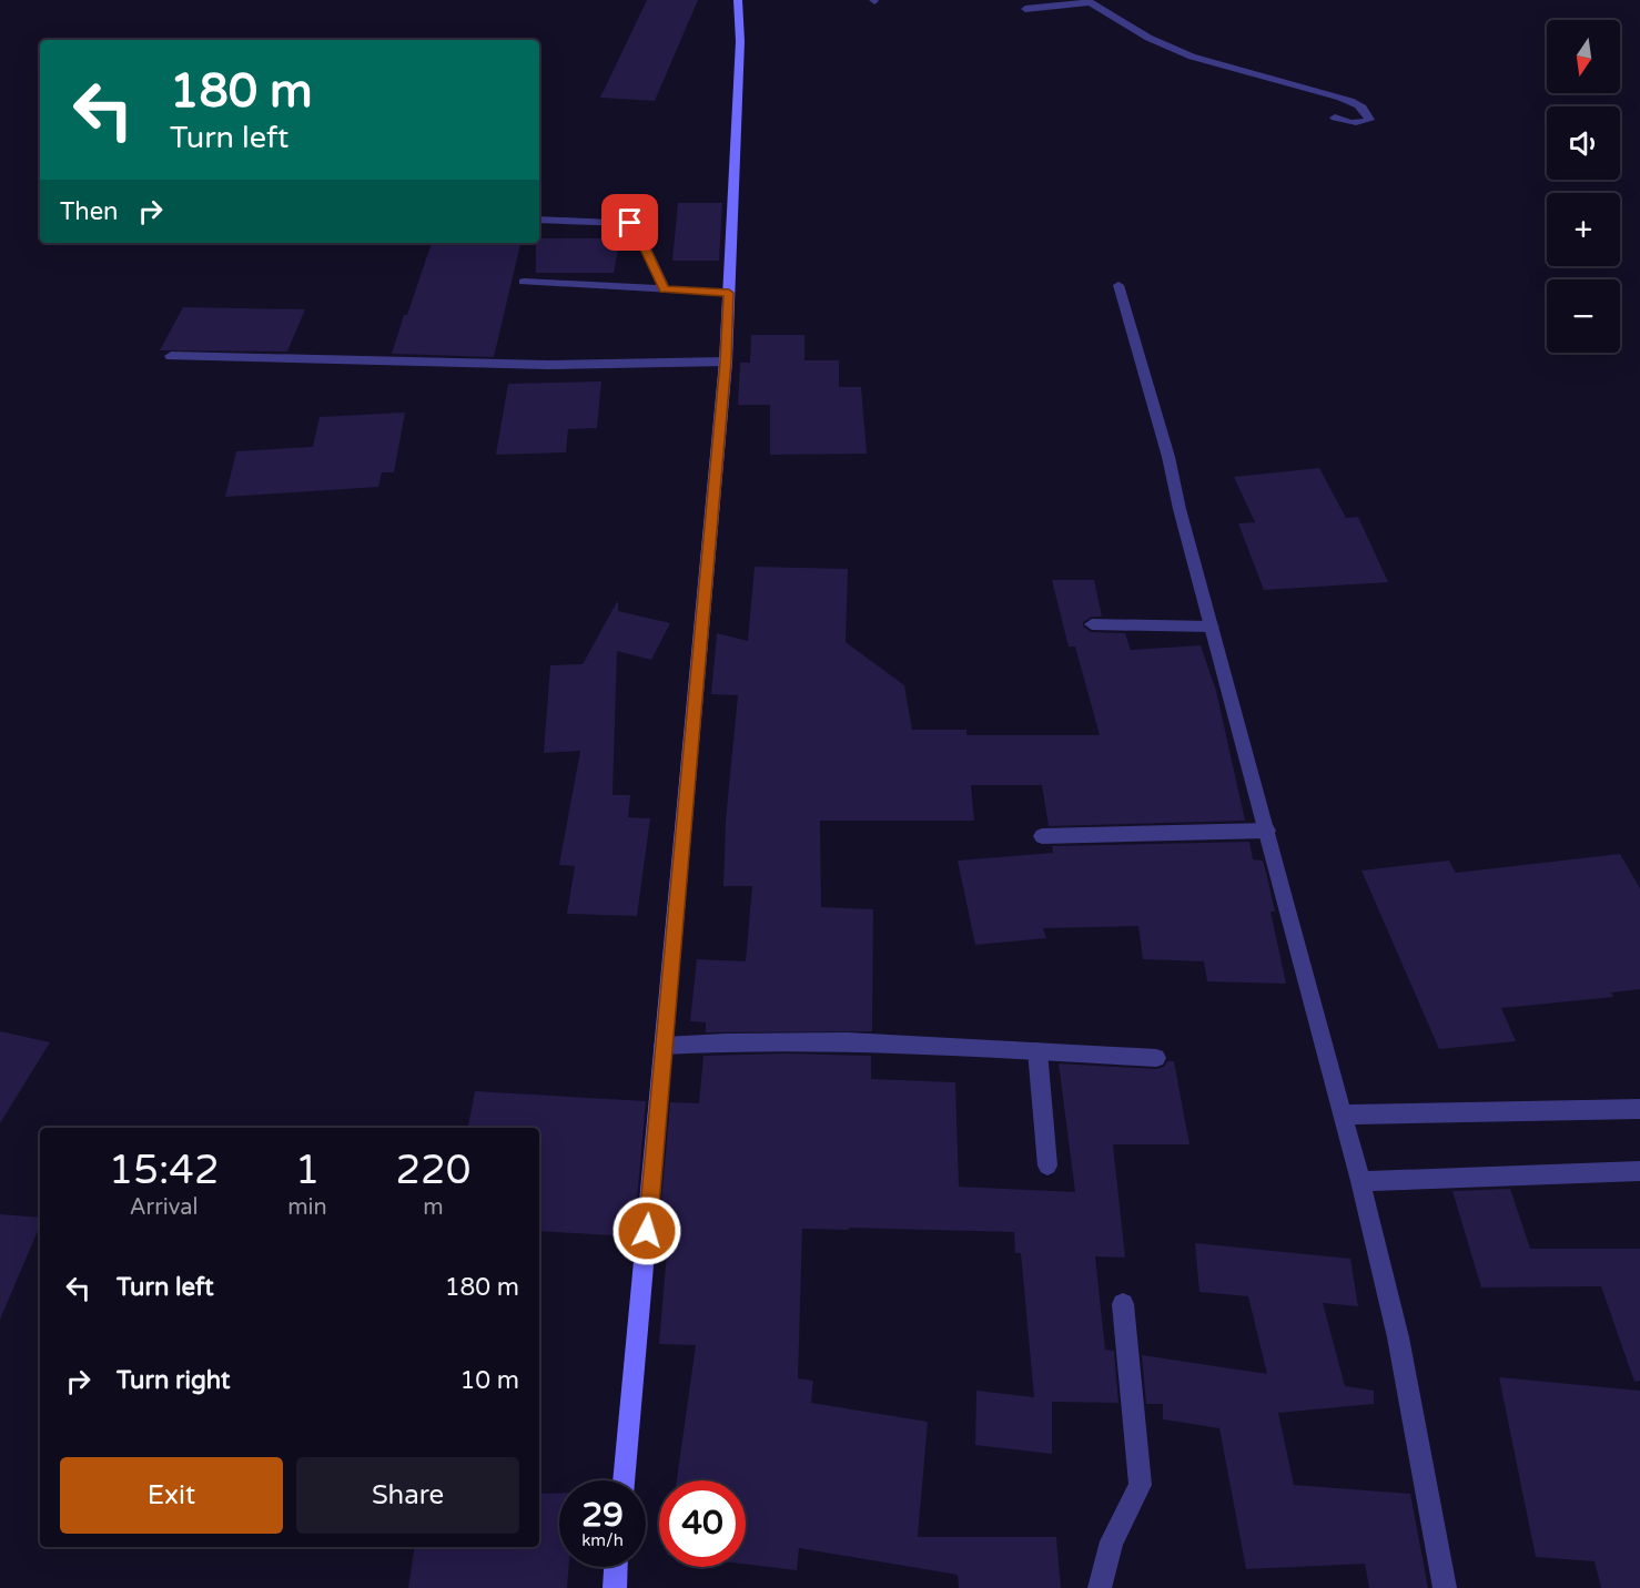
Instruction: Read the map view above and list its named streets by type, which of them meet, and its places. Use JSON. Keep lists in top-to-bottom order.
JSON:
{
  "north": "bottom",
  "page": {
    "map_buttons": ["+", "−"],
    "turn": ["180 m", "Turn left"],
    "then": "Then",
    "eta": [
      "15:42",
      "Arrival",
      "1",
      "min",
      "220",
      "m"
    ],
    "list": [
      {
        "name": "Turn left",
        "value": "180 m"
      },
      {
        "name": "Turn right",
        "value": "10 m"
      }
    ],
    "buttons": ["Exit", "Share"],
    "speed": "29 km/h",
    "limit": "40"
  }
}
